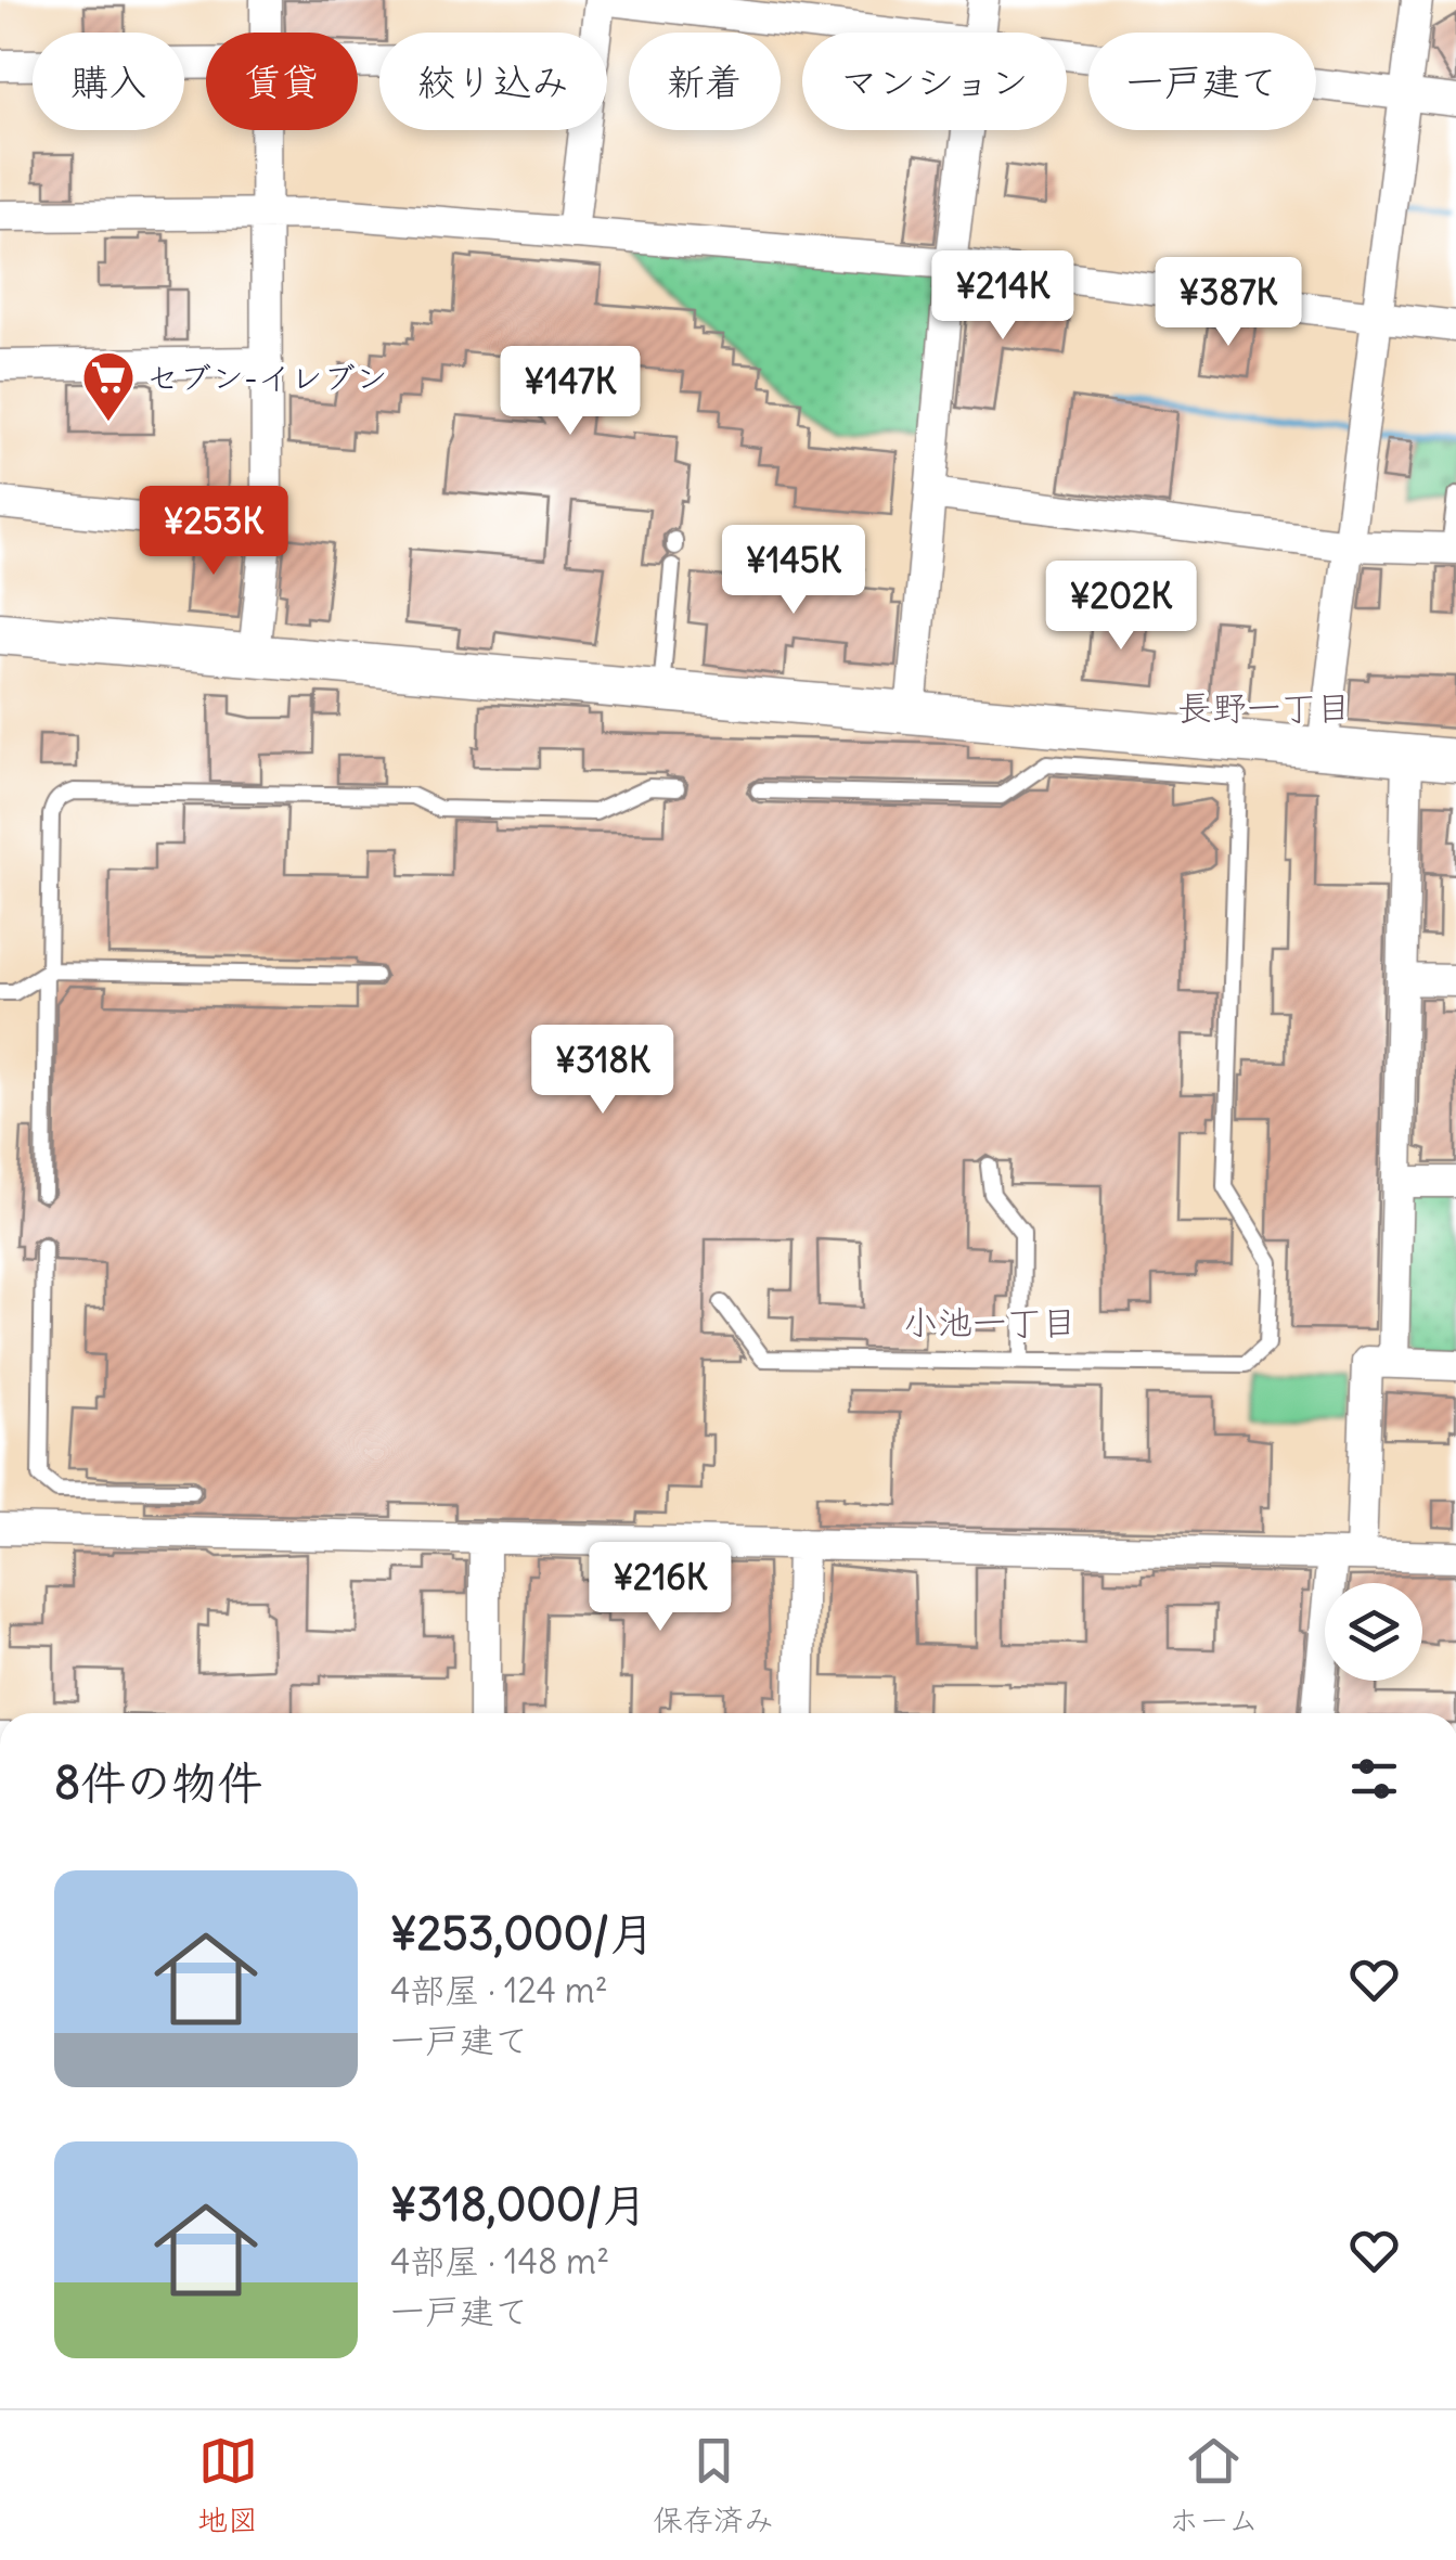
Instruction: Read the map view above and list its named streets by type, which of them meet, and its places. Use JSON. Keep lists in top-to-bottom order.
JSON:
{
  "districts": ["長野一丁目", "小池一丁目"],
  "places": {
    "supermarket": ["セブン-イレブン"]
  },
  "page": {
    "chip": [
      "購入",
      "賃貸",
      "絞り込み",
      "新着",
      "マンション",
      "一戸建て"
    ],
    "price": [
      "¥214K",
      "¥387K",
      "¥147K",
      "¥253K",
      "¥145K",
      "¥202K",
      "¥318K",
      "¥216K"
    ],
    "heading": "8件の物件",
    "list": [
      {
        "name": "¥253,000/月",
        "note": "4部屋 · 124 m² · 一戸建て"
      },
      {
        "name": "¥318,000/月",
        "note": "4部屋 · 148 m² · 一戸建て"
      }
    ],
    "tabs": ["地図", "保存済み", "ホーム"]
  }
}
